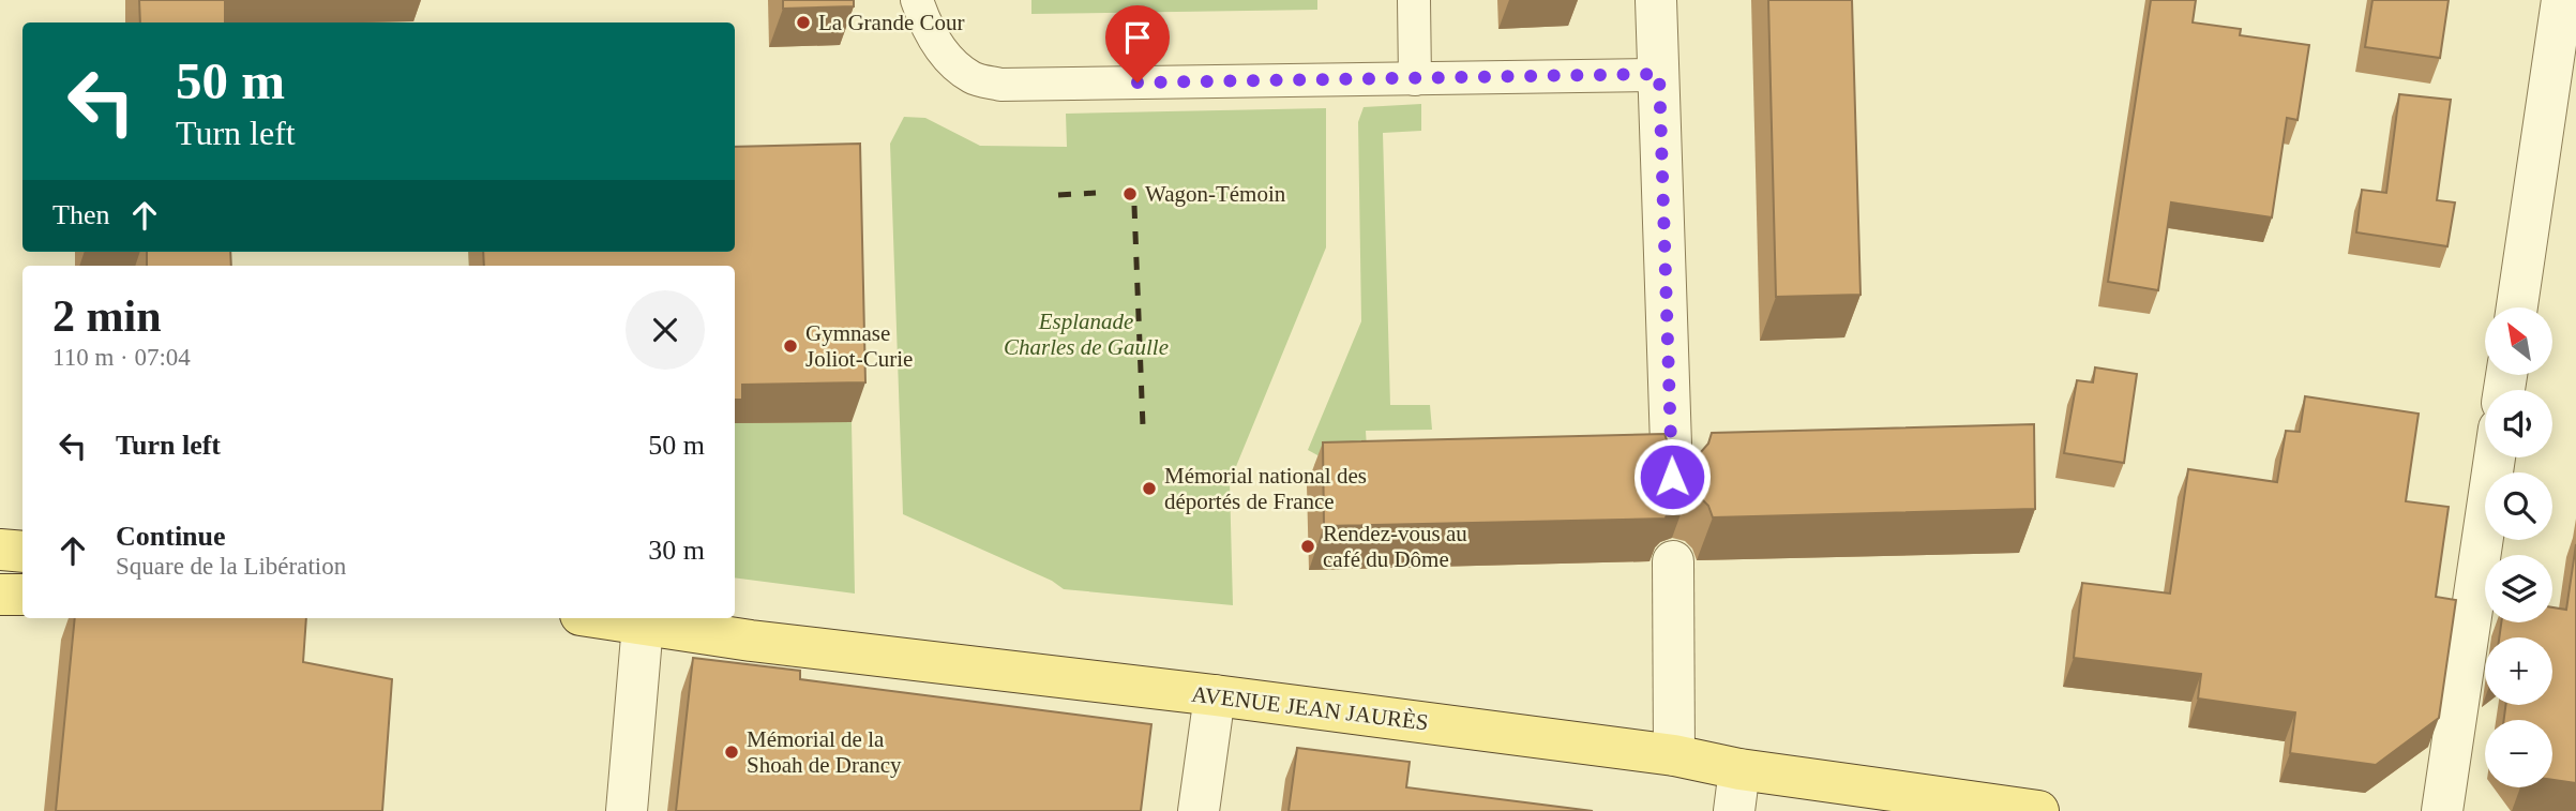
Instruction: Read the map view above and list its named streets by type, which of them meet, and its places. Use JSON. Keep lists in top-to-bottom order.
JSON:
{
  "streets": {
    "main road": ["AVENUE JEAN JAURÈS"]
  },
  "parks": ["Esplanade Charles de Gaulle"],
  "places": [
    "La Grande Cour",
    "Wagon-Témoin",
    "Gymnase Joliot-Curie",
    "Mémorial national des déportés de France",
    "Rendez-vous au café du Dôme",
    "Mémorial de la Shoah de Drancy"
  ],
  "north": "top left",
  "page": {
    "turn": ["50 m", "Turn left"],
    "then": "Then",
    "heading": ["2 min", "110 m · 07:04"],
    "map_buttons": ["+", "−"],
    "list": [
      {
        "name": "Turn left",
        "value": "50 m"
      },
      {
        "name": "Continue",
        "note": "Square de la Libération",
        "value": "30 m"
      }
    ]
  }
}
